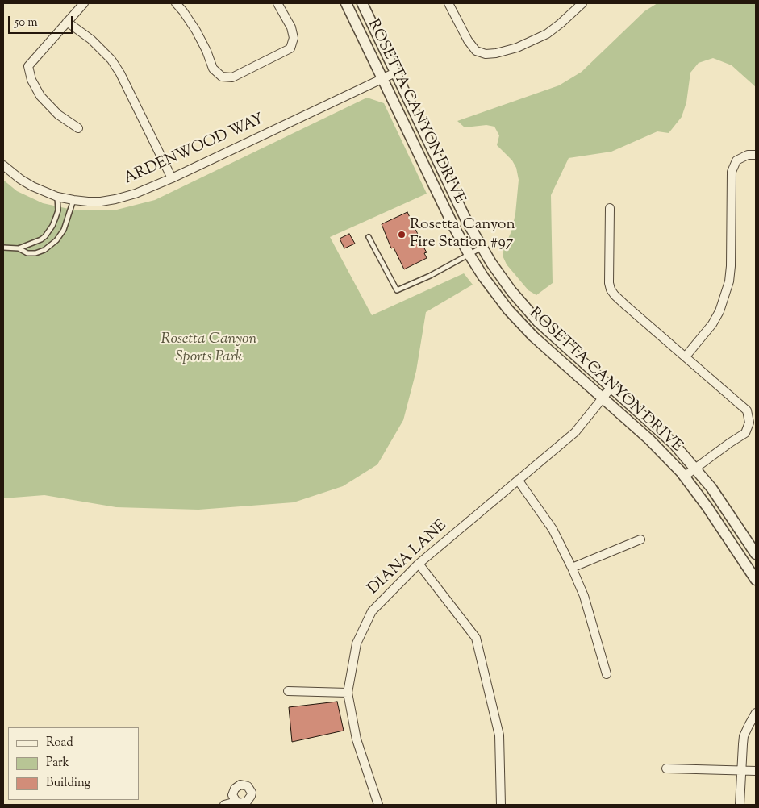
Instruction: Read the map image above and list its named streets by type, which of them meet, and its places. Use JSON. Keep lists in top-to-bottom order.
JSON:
{
  "streets": {
    "street": ["ROSETTA CANYON DRIVE", "ARDENWOOD WAY", "DIANA LANE"]
  },
  "crossings": [
    ["ROSETTA CANYON DRIVE", "ARDENWOOD WAY"],
    ["ROSETTA CANYON DRIVE", "DIANA LANE"]
  ],
  "parks": ["Rosetta Canyon Sports Park"],
  "places": ["Rosetta Canyon Fire Station #97"],
  "legend": ["Road", "Park", "Building"],
  "scale_bar": "50 m"
}
